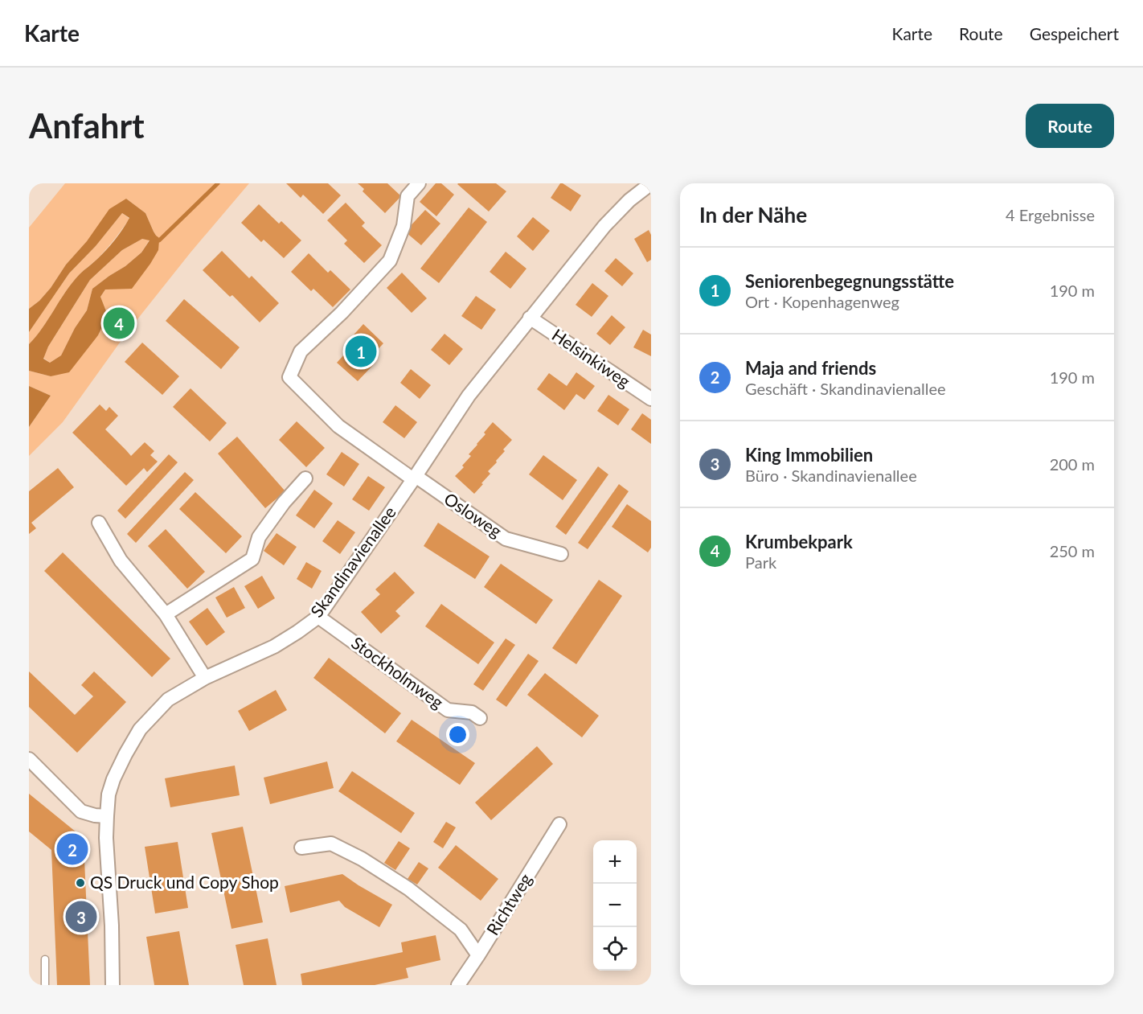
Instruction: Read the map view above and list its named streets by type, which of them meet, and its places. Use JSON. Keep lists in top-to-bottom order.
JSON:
{
  "streets": {
    "street": [
      "Helsinkiweg",
      "Osloweg",
      "Skandinavienallee",
      "Stockholmweg",
      "Richtweg"
    ]
  },
  "crossings": [
    ["Helsinkiweg", "Skandinavienallee"],
    ["Osloweg", "Skandinavienallee"],
    ["Skandinavienallee", "Stockholmweg"]
  ],
  "places": ["QS Druck und Copy Shop"],
  "page": {
    "header": "Karte",
    "nav": ["Karte", "Route", "Gespeichert"],
    "buttons": "Route",
    "title": "Anfahrt",
    "heading": ["In der Nähe", "4 Ergebnisse"],
    "list": [
      {
        "mark": "1",
        "name": "Seniorenbegegnungsstätte",
        "note": "Ort · Kopenhagenweg",
        "value": "190 m"
      },
      {
        "mark": "2",
        "name": "Maja and friends",
        "note": "Geschäft · Skandinavienallee",
        "value": "190 m"
      },
      {
        "mark": "3",
        "name": "King Immobilien",
        "note": "Büro · Skandinavienallee",
        "value": "200 m"
      },
      {
        "mark": "4",
        "name": "Krumbekpark",
        "note": "Park",
        "value": "250 m"
      }
    ],
    "pins": [
      "4",
      "1",
      "2",
      "3"
    ],
    "map_buttons": ["+", "−"]
  }
}
